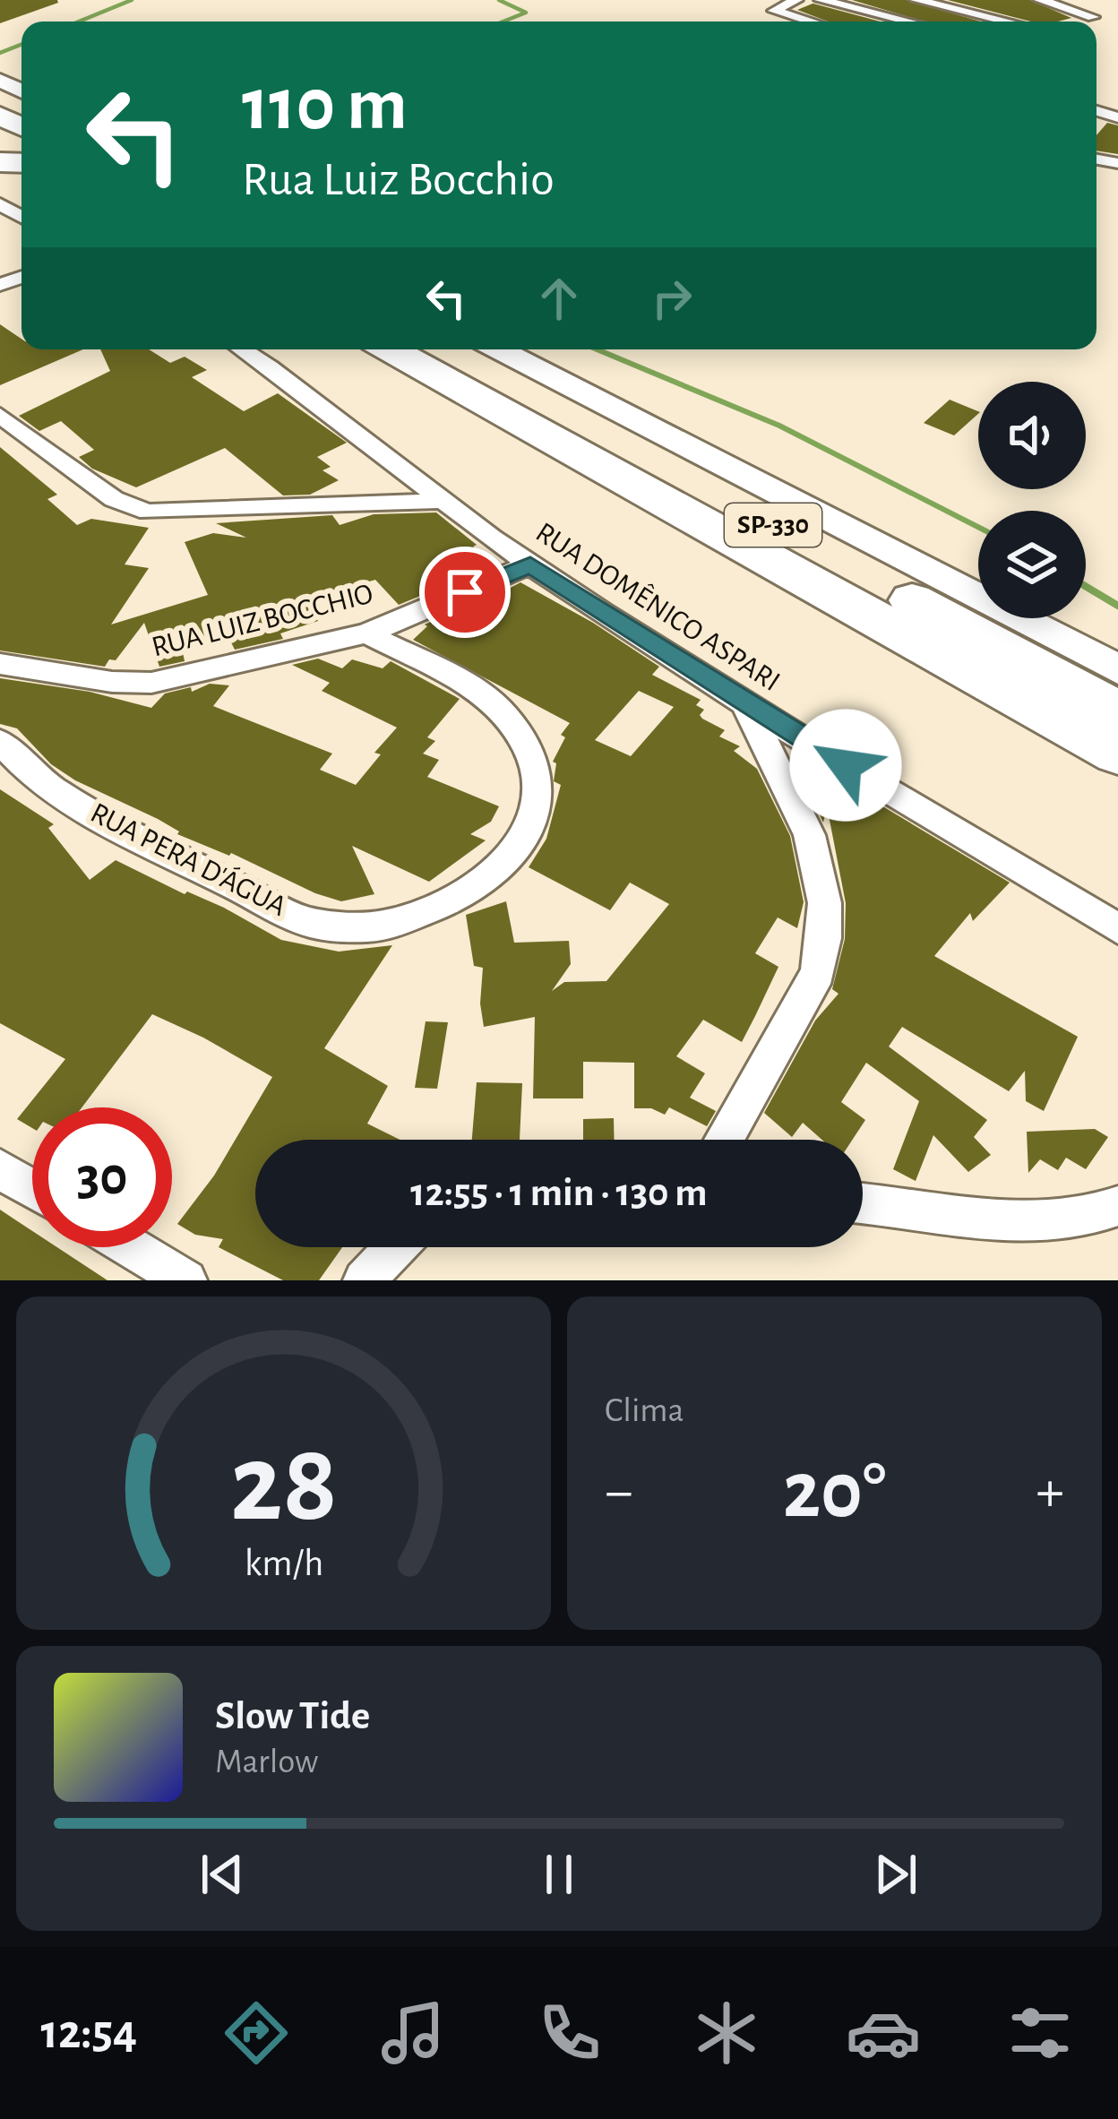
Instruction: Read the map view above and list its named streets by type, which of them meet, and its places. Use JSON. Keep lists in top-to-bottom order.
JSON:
{
  "streets": {
    "highway": ["SP-330"],
    "street": ["RUA DOMÊNICO ASPARI", "RUA LUIZ BOCCHIO", "RUA PERA D'ÁGUA"]
  },
  "crossings": [
    ["RUA DOMÊNICO ASPARI", "RUA LUIZ BOCCHIO"],
    ["RUA LUIZ BOCCHIO", "RUA PERA D'ÁGUA"]
  ],
  "page": {
    "turn": ["110 m", "Rua Luiz Bocchio"],
    "limit": "30",
    "trip": "12:55 · 1 min · 130 m",
    "tile": "Clima",
    "heat": ["−", "20°", "+"],
    "song": ["Slow Tide", "Marlow"],
    "tabs": "12:54",
    "gauge": ["28", "km/h"]
  }
}
